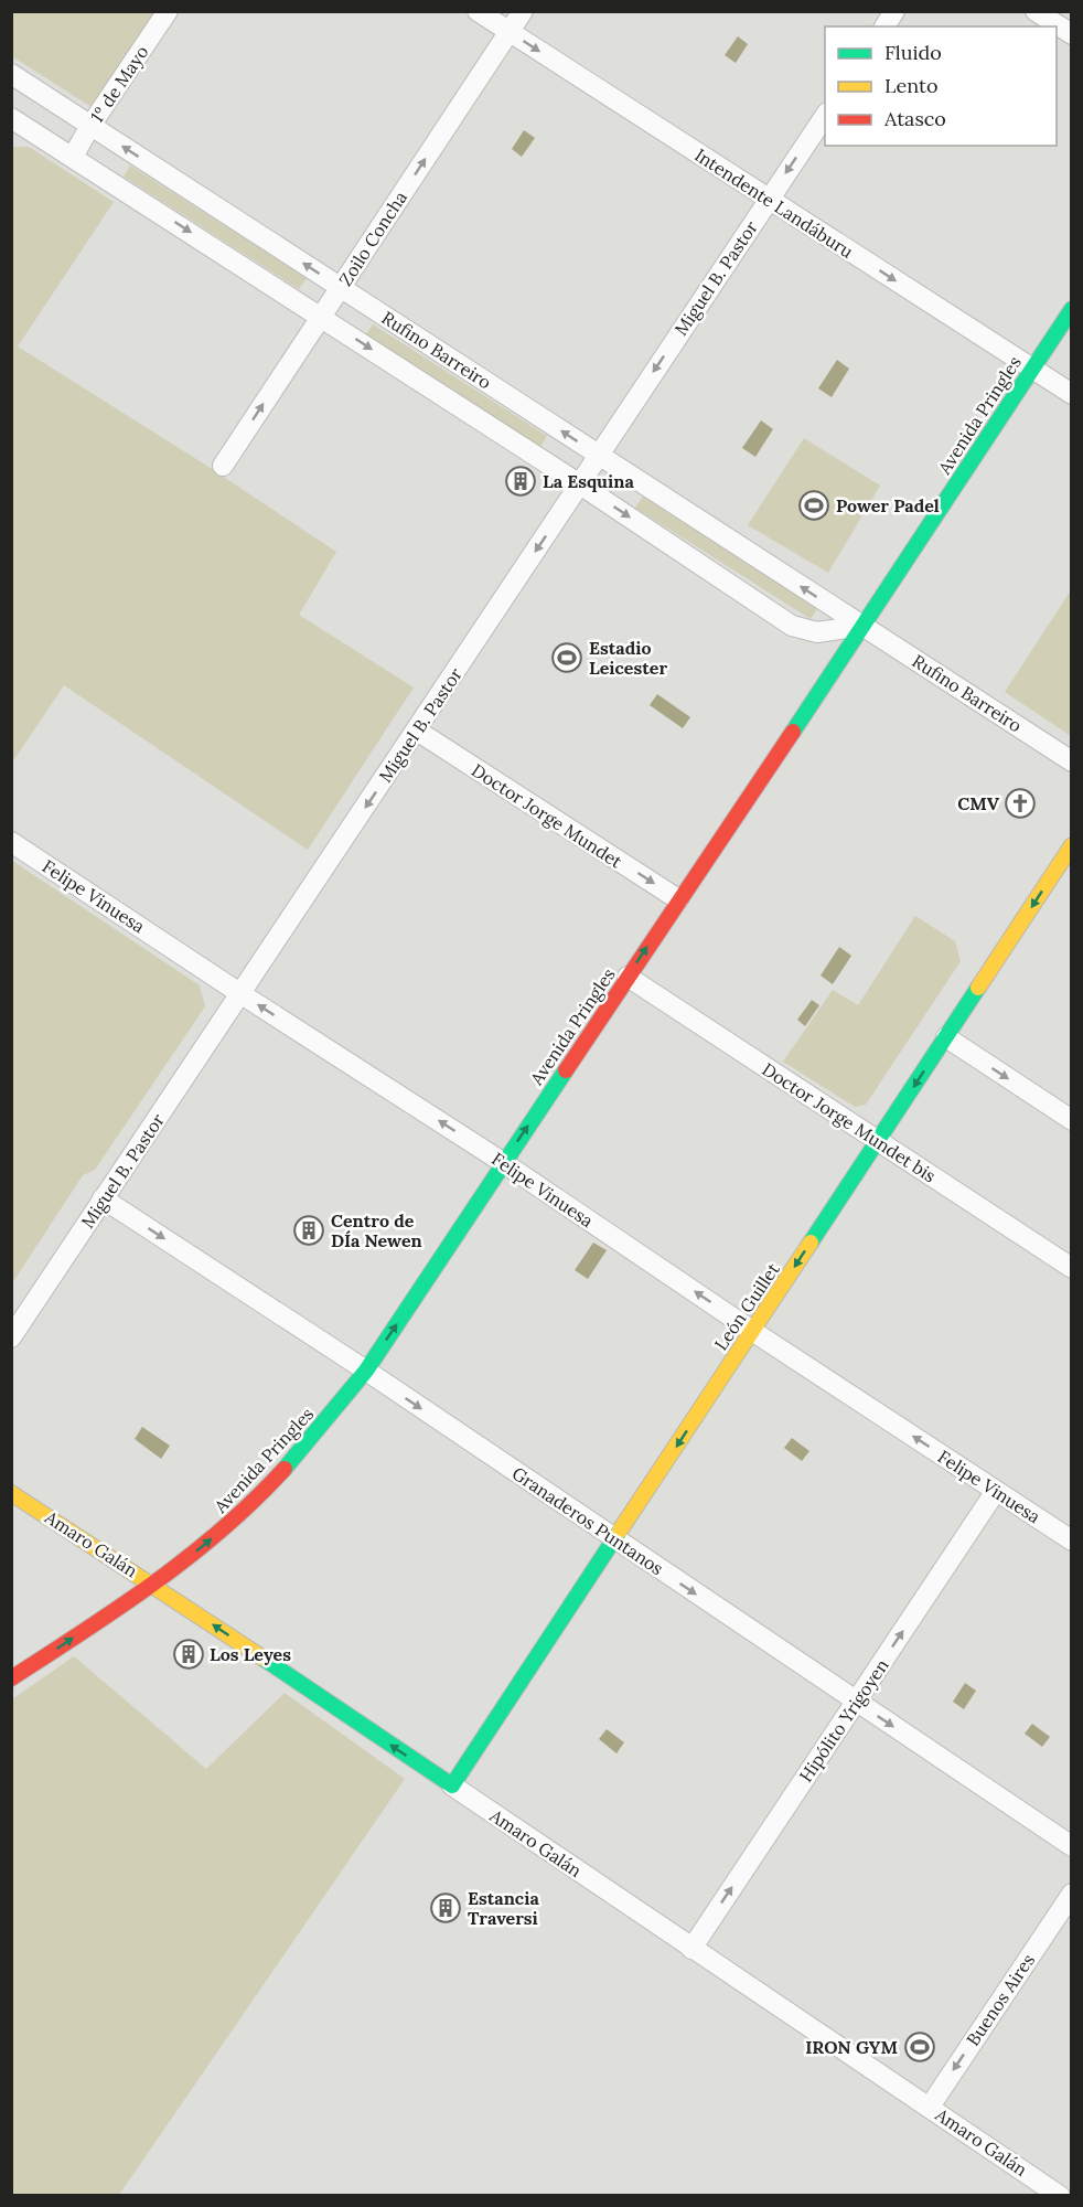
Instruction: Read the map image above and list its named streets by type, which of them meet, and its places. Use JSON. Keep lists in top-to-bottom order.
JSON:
{
  "streets": {
    "main road": ["Avenida Pringles", "León Guillet", "Amaro Galán"],
    "street": [
      "1º de Mayo",
      "Intendente Landáburu",
      "Zoilo Concha",
      "Miguel B. Pastor",
      "Rufino Barreiro",
      "Doctor Jorge Mundet",
      "Felipe Vinuesa",
      "Doctor Jorge Mundet bis",
      "Granaderos Puntanos",
      "Hipólito Yrigoyen",
      "Buenos Aires"
    ]
  },
  "crossings": [
    ["1º de Mayo", "Rufino Barreiro"],
    ["Intendente Landáburu", "Zoilo Concha"],
    ["Intendente Landáburu", "Miguel B. Pastor"],
    ["Intendente Landáburu", "Avenida Pringles"],
    ["Zoilo Concha", "Rufino Barreiro"],
    ["Miguel B. Pastor", "Rufino Barreiro"],
    ["Miguel B. Pastor", "Doctor Jorge Mundet"],
    ["Miguel B. Pastor", "Felipe Vinuesa"],
    ["Miguel B. Pastor", "Granaderos Puntanos"],
    ["Rufino Barreiro", "Avenida Pringles"],
    ["Avenida Pringles", "Doctor Jorge Mundet"],
    ["Avenida Pringles", "Felipe Vinuesa"],
    ["Avenida Pringles", "Doctor Jorge Mundet bis"],
    ["Avenida Pringles", "Granaderos Puntanos"],
    ["Avenida Pringles", "Amaro Galán"],
    ["Felipe Vinuesa", "León Guillet"],
    ["Felipe Vinuesa", "Hipólito Yrigoyen"],
    ["Doctor Jorge Mundet bis", "León Guillet"],
    ["León Guillet", "Granaderos Puntanos"],
    ["León Guillet", "Amaro Galán"],
    ["Granaderos Puntanos", "Hipólito Yrigoyen"],
    ["Amaro Galán", "Hipólito Yrigoyen"],
    ["Amaro Galán", "Buenos Aires"]
  ],
  "one_way": [
    "Intendente Landáburu",
    "Zoilo Concha",
    "Miguel B. Pastor",
    "Avenida Pringles",
    "Doctor Jorge Mundet",
    "Felipe Vinuesa",
    "León Guillet",
    "Granaderos Puntanos",
    "Hipólito Yrigoyen",
    "Buenos Aires"
  ],
  "places": {
    "building": [
      "La Esquina",
      "Centro de DÍa Newen",
      "Los Leyes",
      "Estancia Traversi"
    ],
    "sports": ["Power Padel", "Estadio Leicester", "IRON GYM"],
    "church": ["CMV"]
  },
  "legend": ["Fluido", "Lento", "Atasco"]
}
